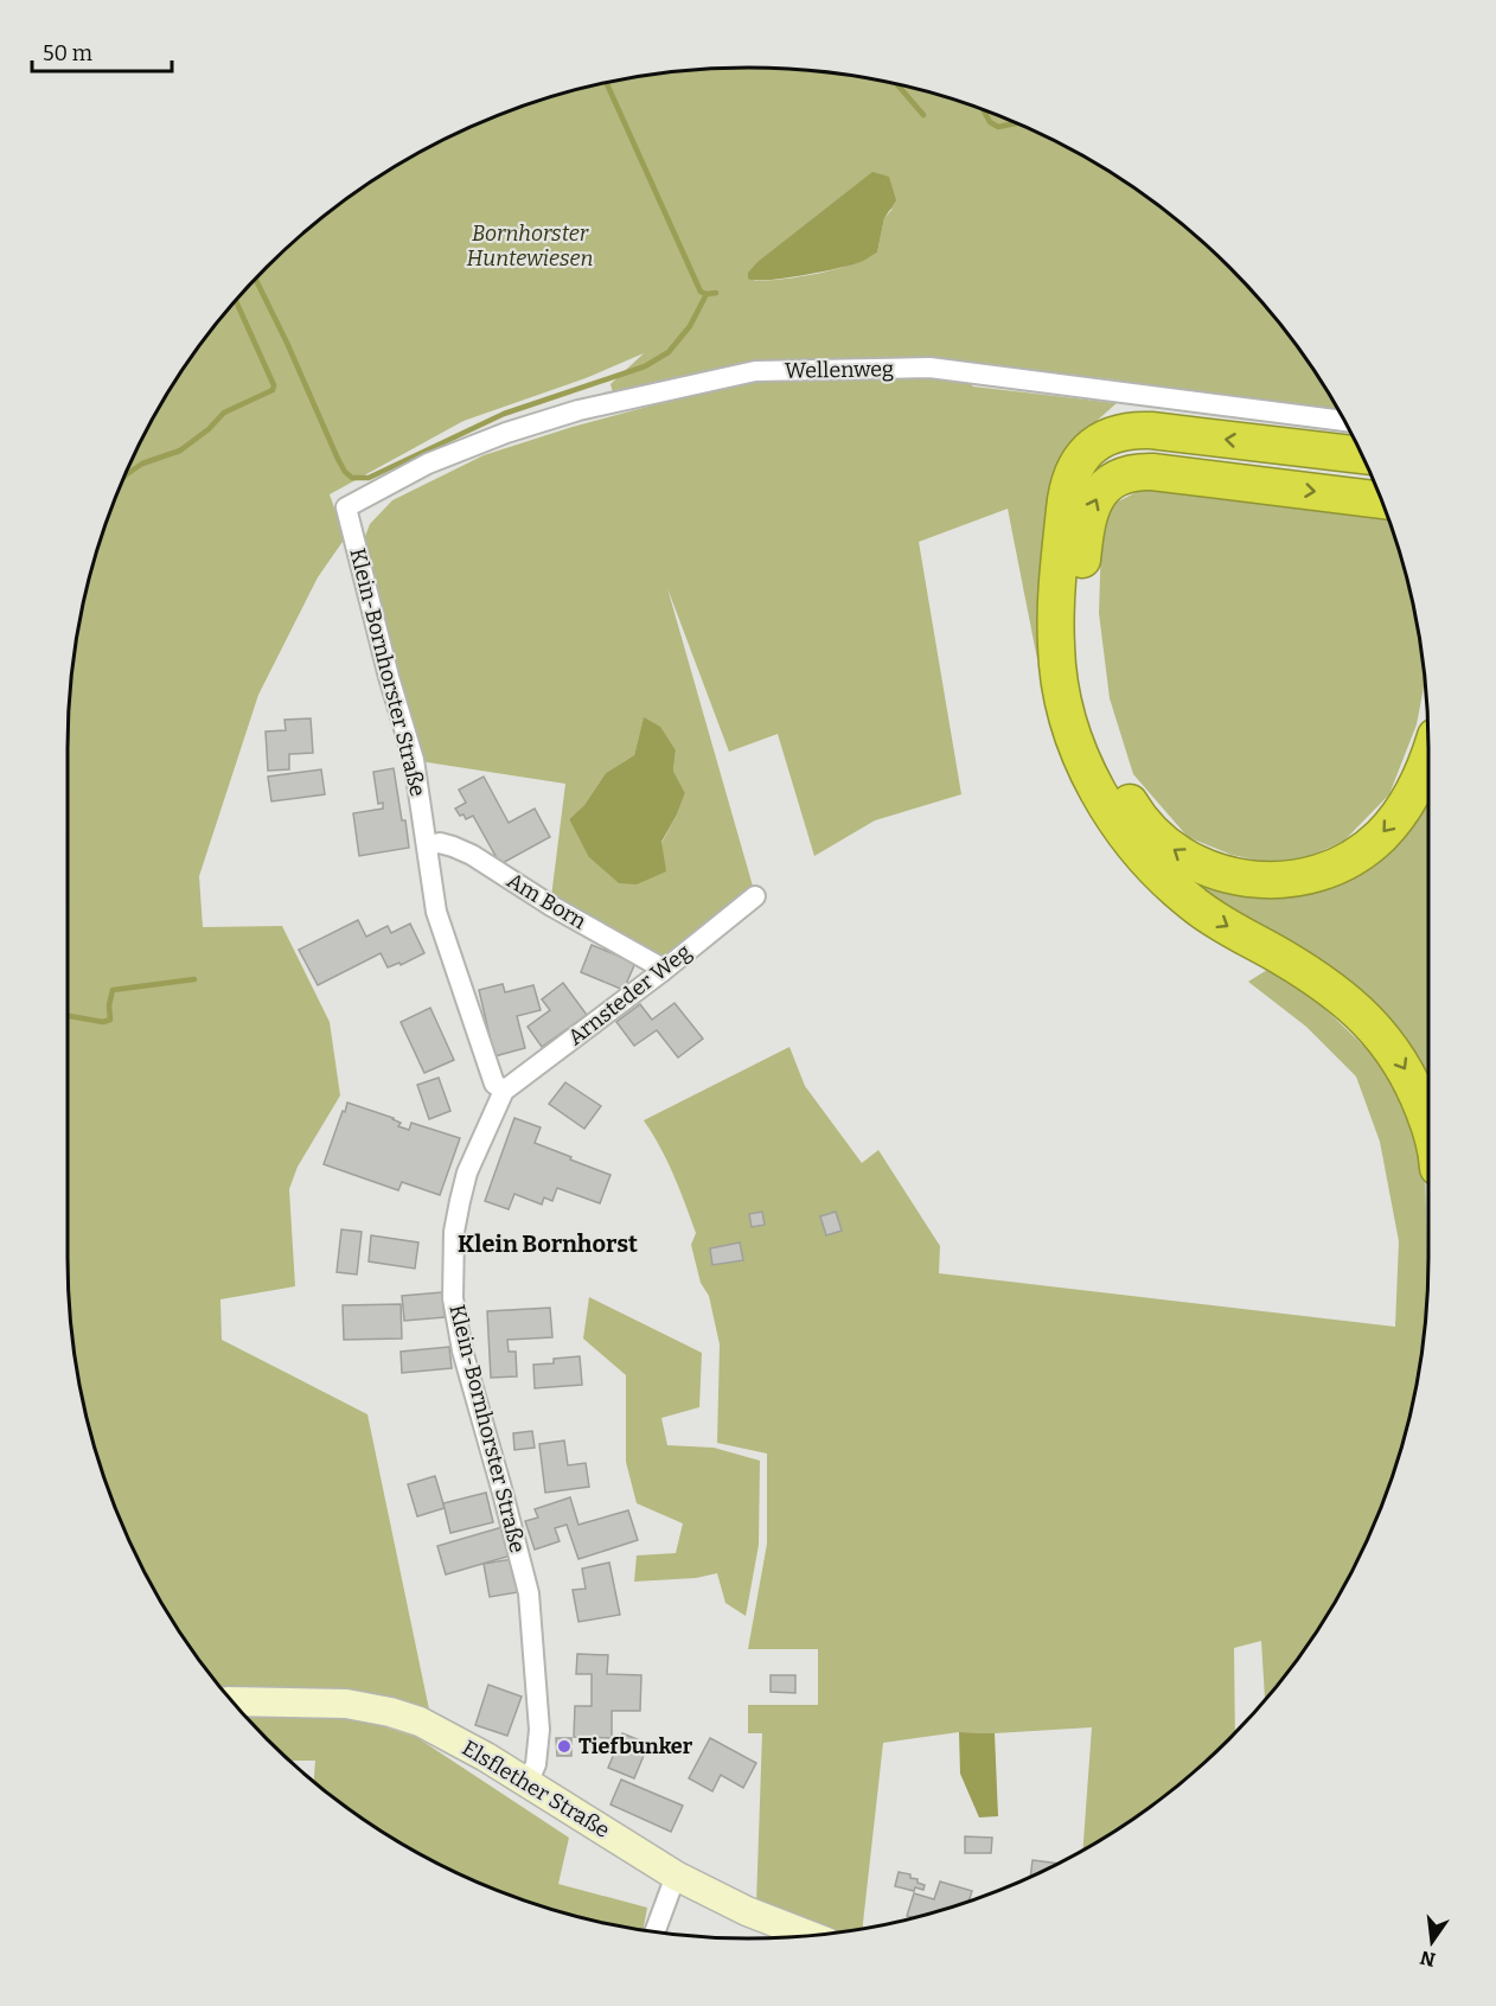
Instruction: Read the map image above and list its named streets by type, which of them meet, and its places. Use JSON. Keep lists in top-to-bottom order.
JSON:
{
  "streets": {
    "main road": ["Elsflether Straße"],
    "street": [
      "Wellenweg",
      "Klein-Bornhorster Straße",
      "Am Born",
      "Arnsteder Weg"
    ]
  },
  "crossings": [
    ["Wellenweg", "Klein-Bornhorster Straße"],
    ["Klein-Bornhorster Straße", "Am Born"],
    ["Klein-Bornhorster Straße", "Arnsteder Weg"],
    ["Klein-Bornhorster Straße", "Elsflether Straße"],
    ["Am Born", "Arnsteder Weg"]
  ],
  "districts": ["Klein Bornhorst"],
  "parks": ["Bornhorster Huntewiesen"],
  "places": ["Tiefbunker"],
  "scale_bar": "50 m",
  "north": "bottom"
}
